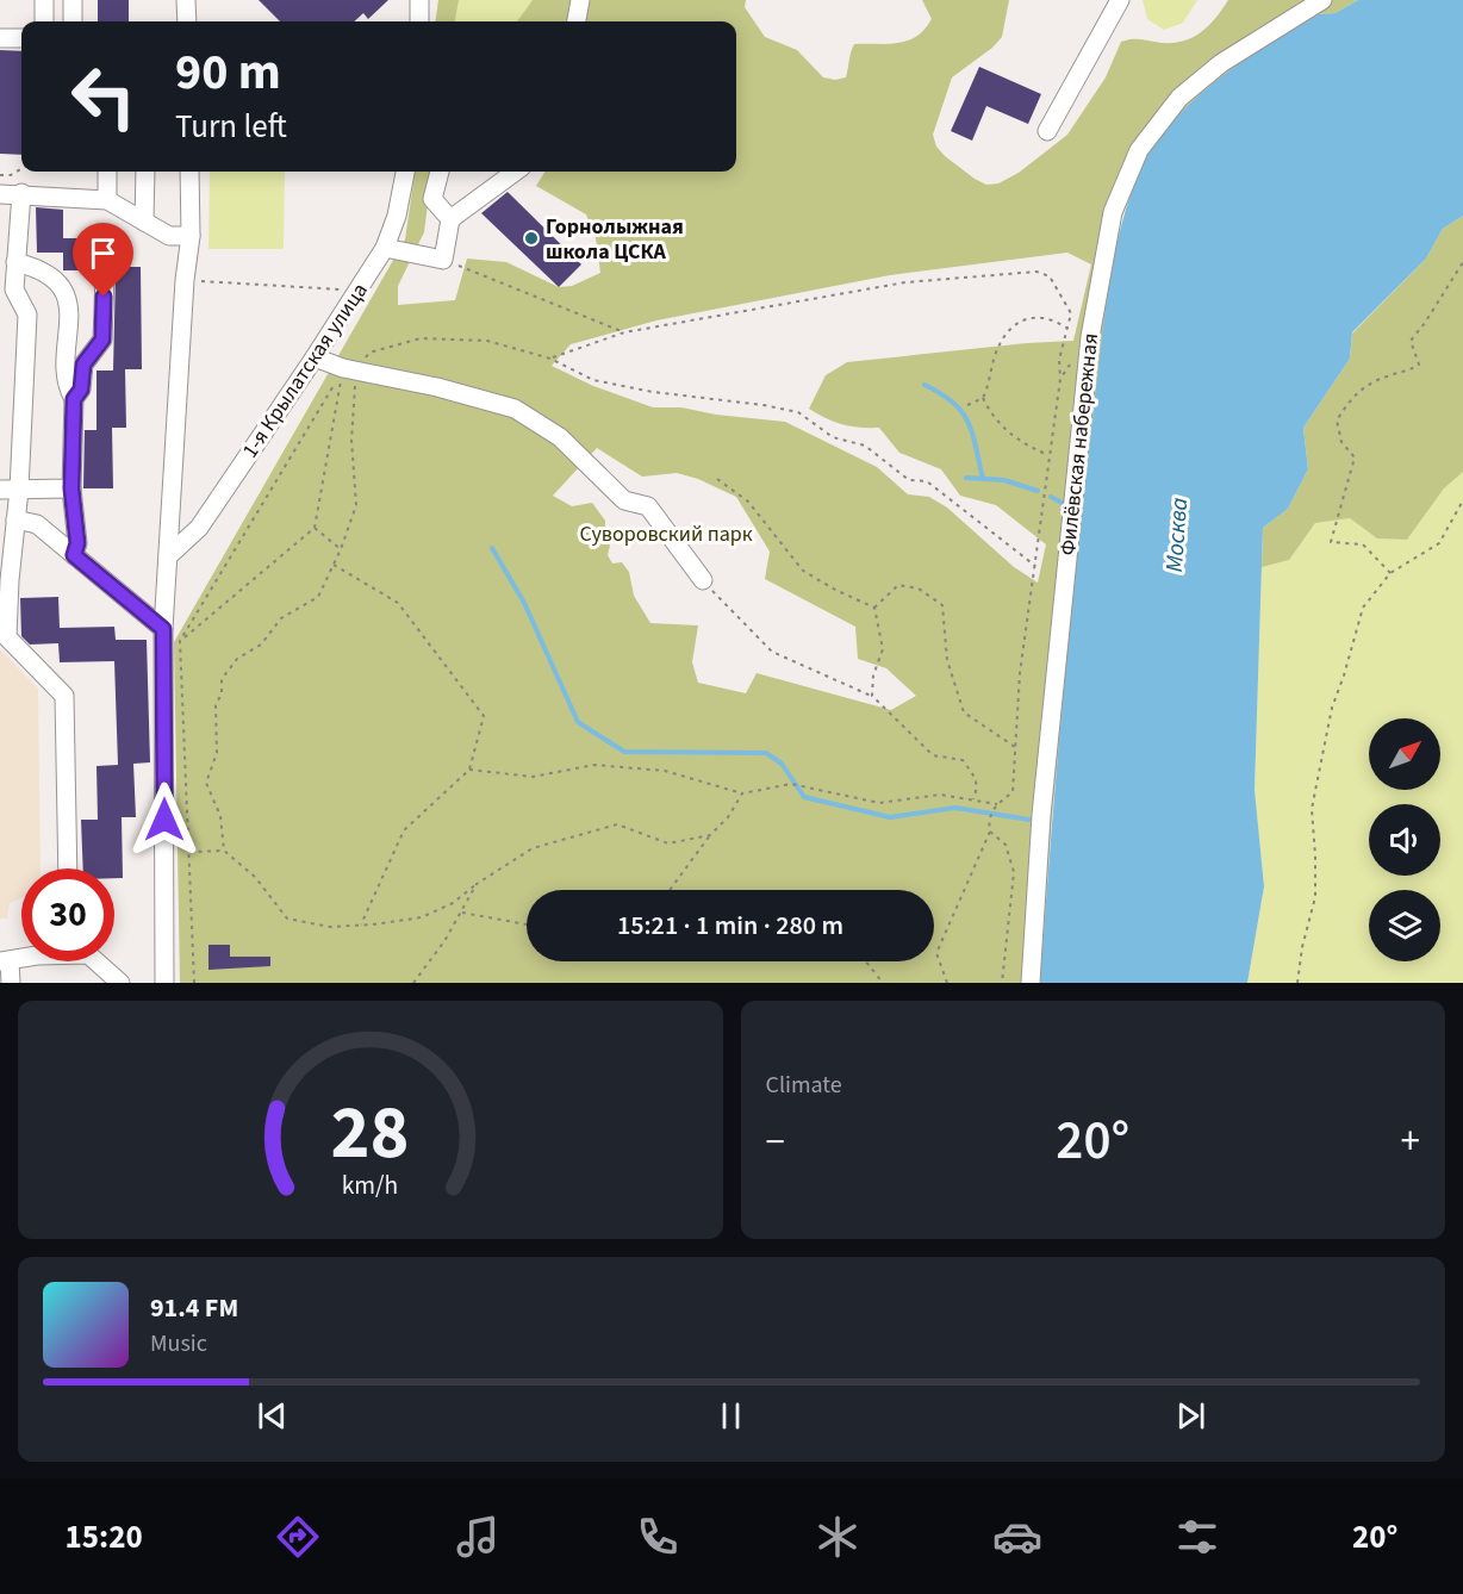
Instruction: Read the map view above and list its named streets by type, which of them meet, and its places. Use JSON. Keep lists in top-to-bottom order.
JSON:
{
  "streets": {
    "street": ["1-я Крылатская улица", "Филёвская набережная"]
  },
  "water": ["Москва"],
  "parks": ["Суворовский парк"],
  "places": ["Горнолыжная школа ЦСКА"],
  "north": "top right",
  "page": {
    "turn": ["90 m", "Turn left"],
    "limit": "30",
    "trip": "15:21 · 1 min · 280 m",
    "tile": "Climate",
    "heat": ["−", "20°", "+"],
    "song": ["91.4 FM", "Music"],
    "tabs": ["15:20", "20°"],
    "gauge": ["28", "km/h"]
  }
}
